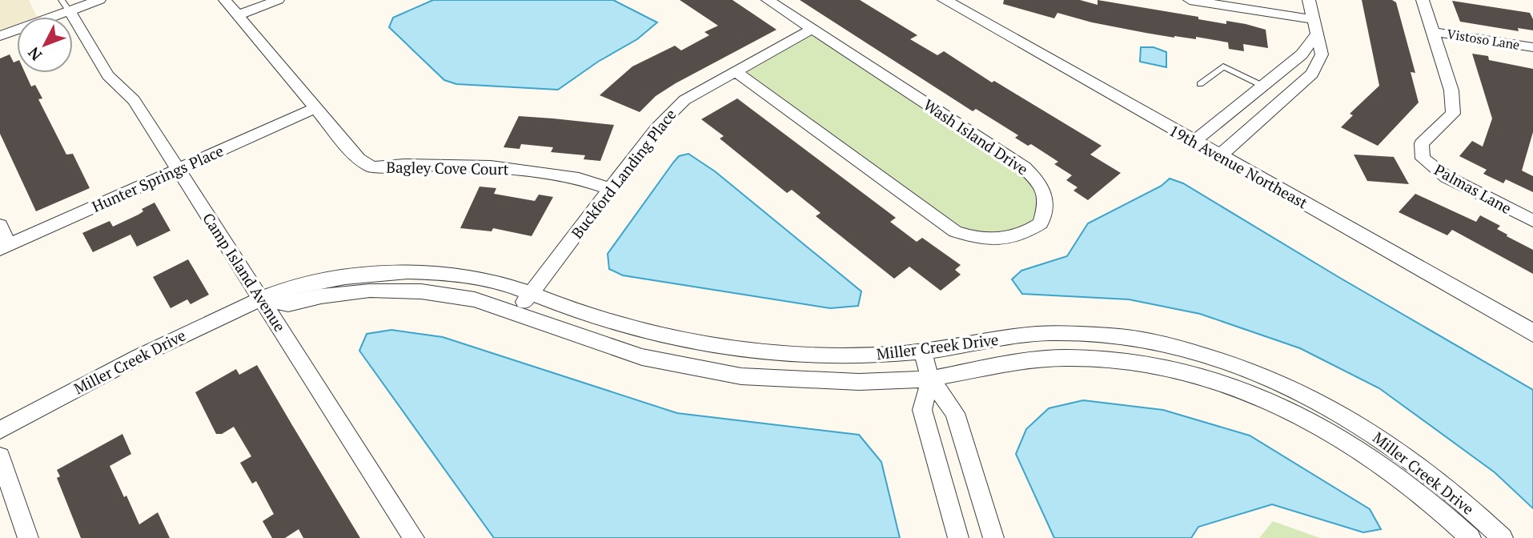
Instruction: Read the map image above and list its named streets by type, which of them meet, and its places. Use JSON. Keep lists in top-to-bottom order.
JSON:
{
  "streets": {
    "street": [
      "Vistoso Lane",
      "Wash Island Drive",
      "19th Avenue Northeast",
      "Bagley Cove Court",
      "Buckford Landing Place",
      "Hunter Springs Place",
      "Palmas Lane",
      "Camp Island Avenue",
      "Miller Creek Drive"
    ]
  },
  "crossings": [
    ["Vistoso Lane", "Palmas Lane"],
    ["Wash Island Drive", "Buckford Landing Place"],
    ["Bagley Cove Court", "Buckford Landing Place"],
    ["Bagley Cove Court", "Hunter Springs Place"],
    ["Buckford Landing Place", "Miller Creek Drive"],
    ["Hunter Springs Place", "Camp Island Avenue"],
    ["Camp Island Avenue", "Miller Creek Drive"]
  ],
  "north": "bottom left"
}
